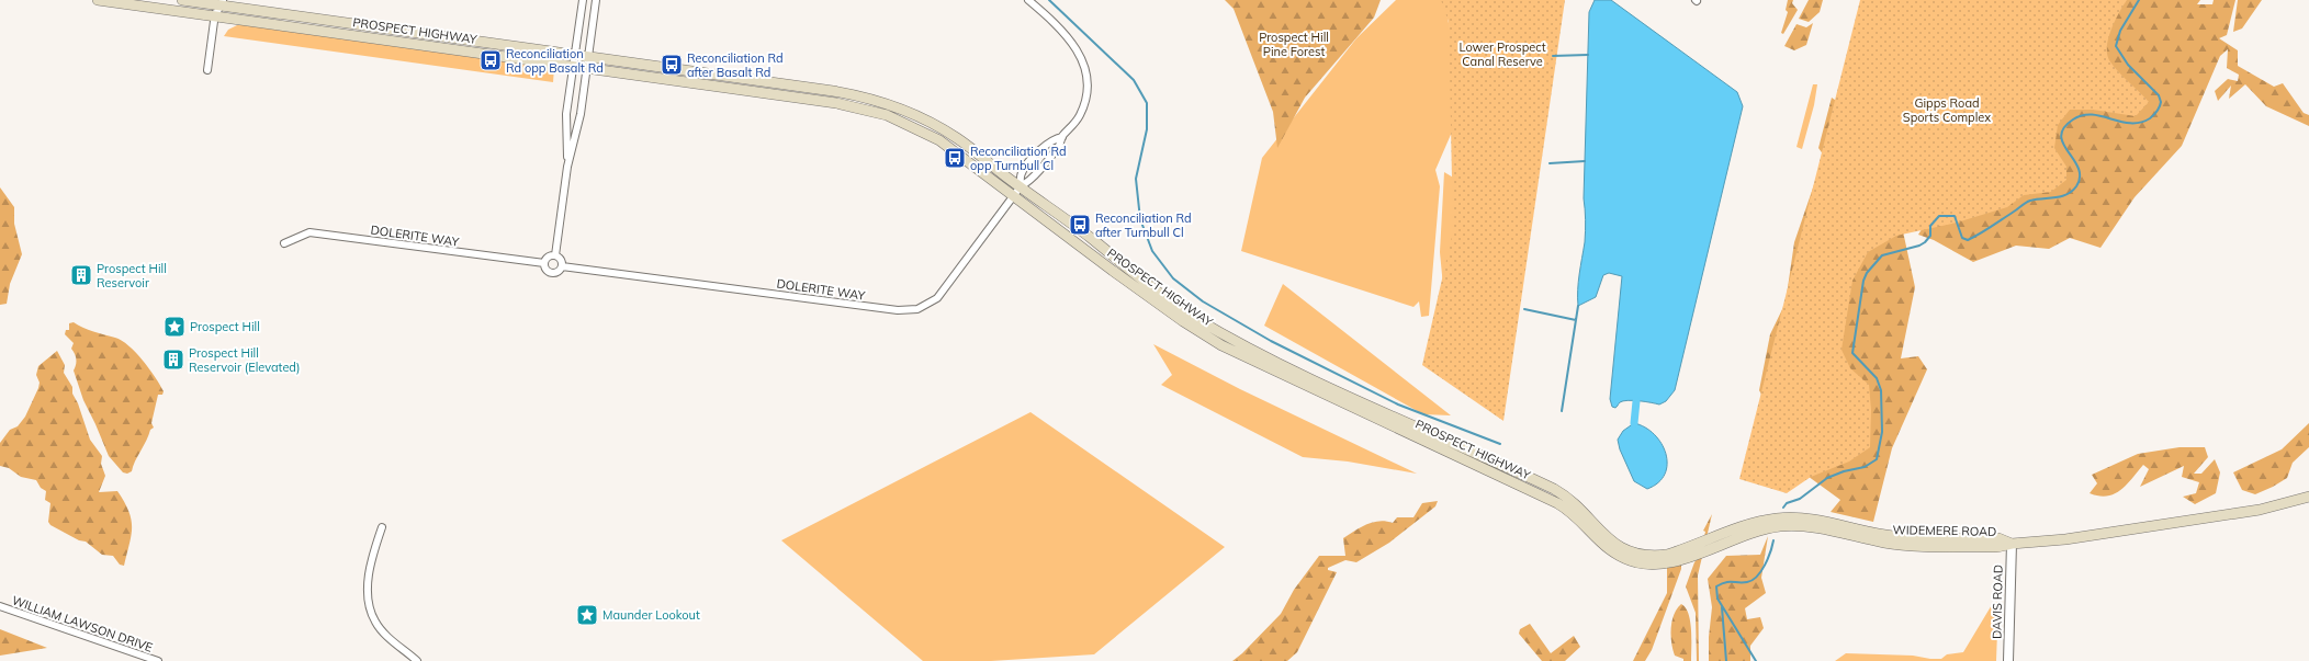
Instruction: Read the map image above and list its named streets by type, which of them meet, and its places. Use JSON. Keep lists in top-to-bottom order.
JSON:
{
  "streets": {
    "main road": ["PROSPECT HIGHWAY", "WIDEMERE ROAD"],
    "street": ["DOLERITE WAY", "DAVIS ROAD", "WILLIAM LAWSON DRIVE"]
  },
  "crossings": [
    ["PROSPECT HIGHWAY", "DOLERITE WAY"],
    ["PROSPECT HIGHWAY", "WIDEMERE ROAD"],
    ["WIDEMERE ROAD", "DAVIS ROAD"]
  ],
  "parks": ["Prospect Hill Pine Forest", "Lower Prospect Canal Reserve", "Gipps Road Sports Complex"],
  "places": {
    "bus stop": [
      "Reconciliation Rd opp Basalt Rd",
      "Reconciliation Rd after Basalt Rd",
      "Reconciliation Rd opp Turnbull Cl",
      "Reconciliation Rd after Turnbull Cl"
    ],
    "building": ["Prospect Hill Reservoir", "Prospect Hill Reservoir (Elevated)"],
    "place": ["Prospect Hill", "Maunder Lookout"]
  }
}
